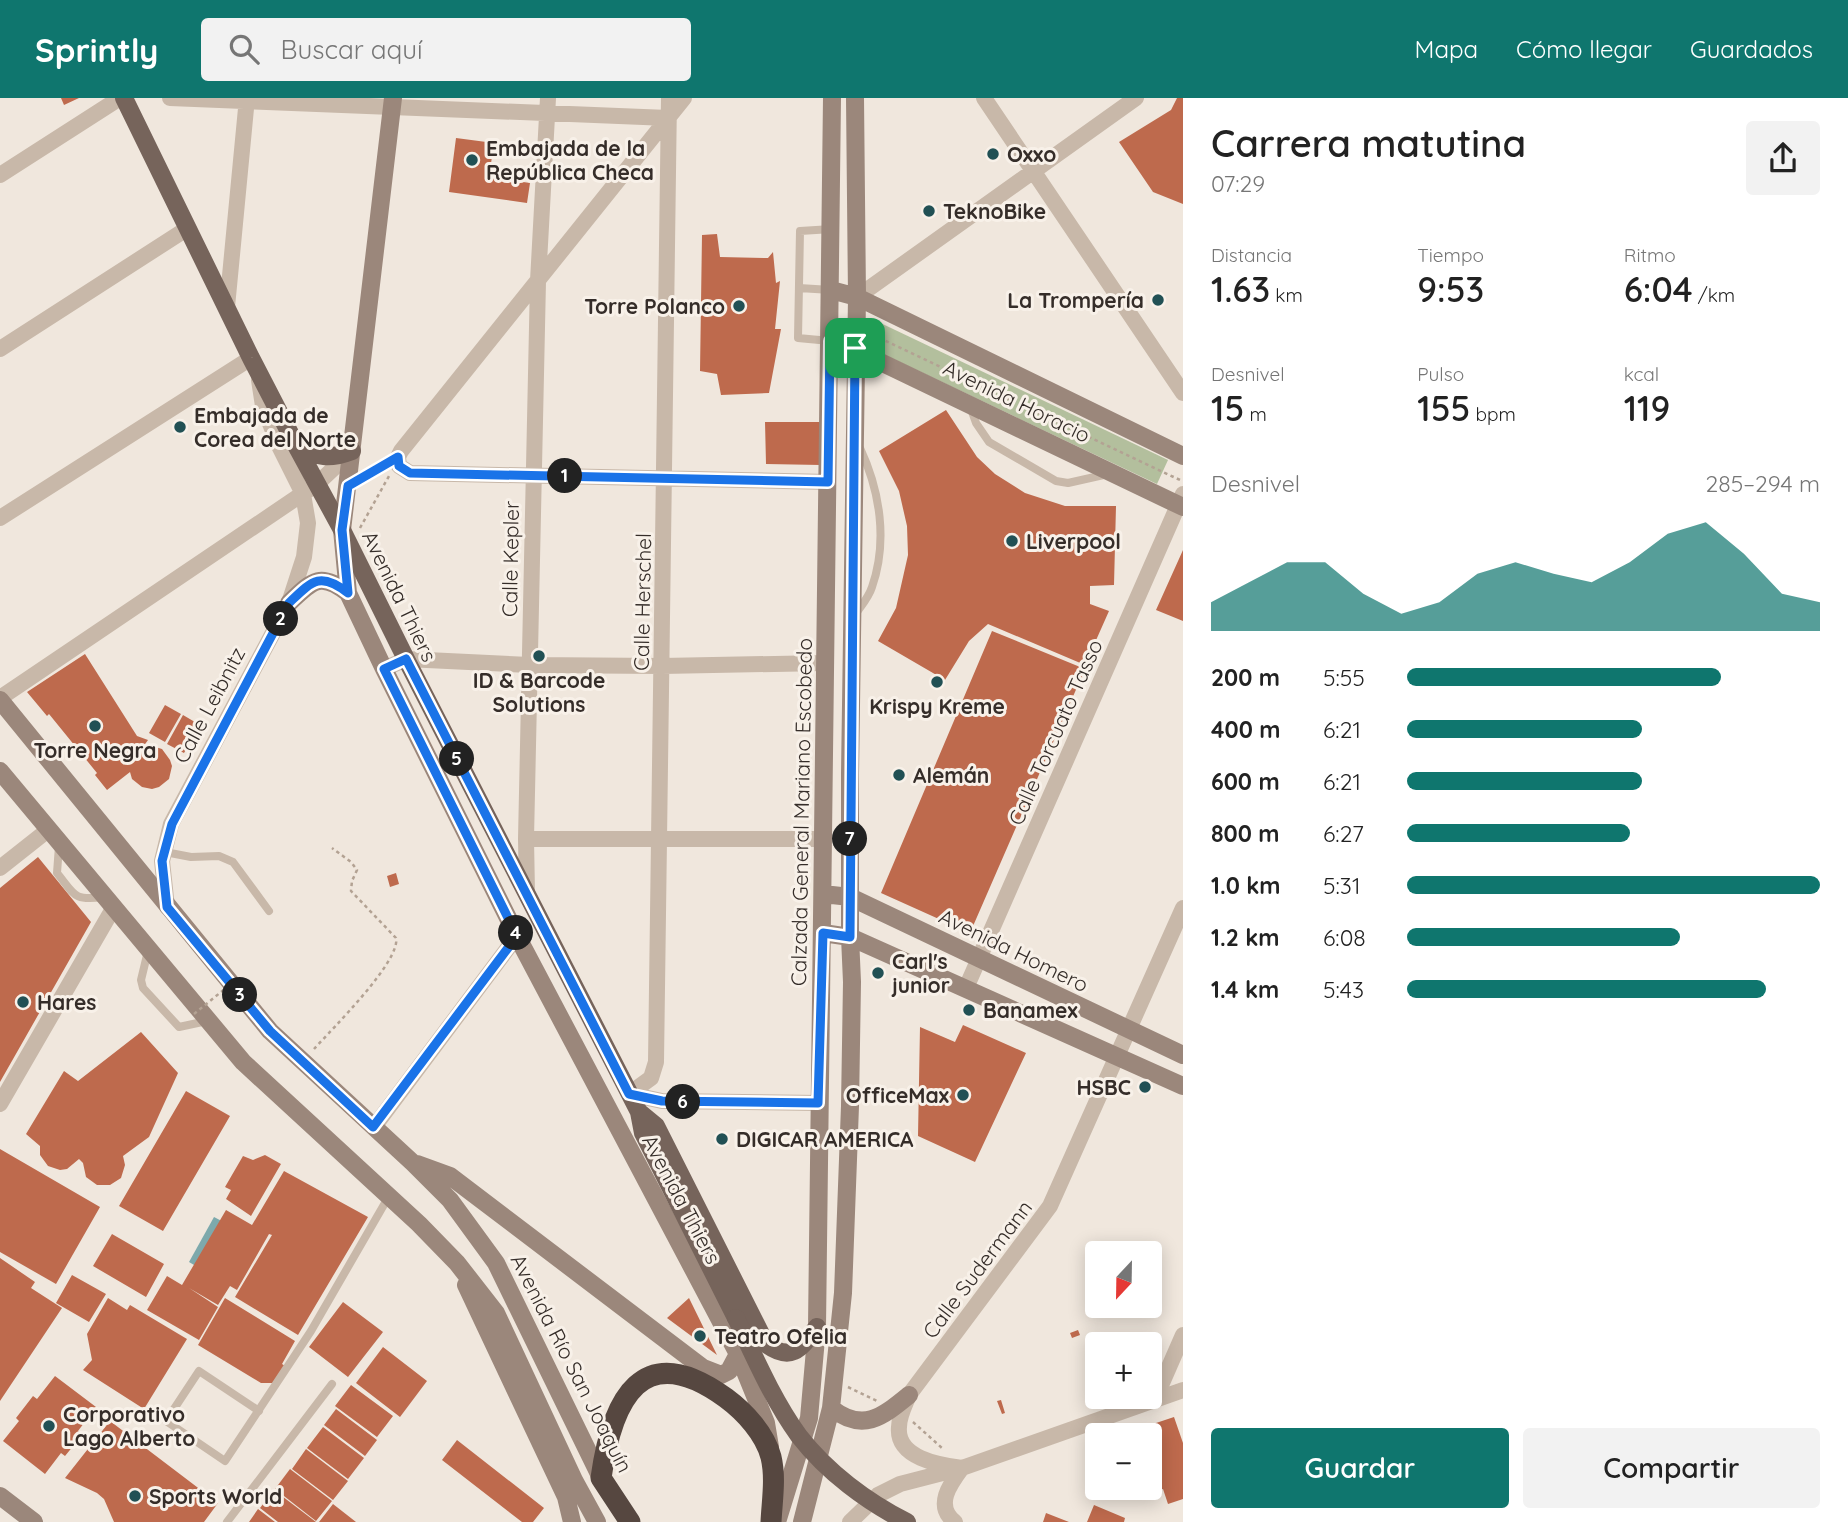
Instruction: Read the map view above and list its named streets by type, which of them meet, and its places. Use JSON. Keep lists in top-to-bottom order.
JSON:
{
  "streets": {
    "highway": ["Avenida Río San Joaquín"],
    "main road": [
      "Avenida Horacio",
      "Avenida Thiers",
      "Calzada General Mariano Escobedo",
      "Avenida Homero"
    ],
    "street": [
      "Calle Kepler",
      "Calle Herschel",
      "Calle Leibnitz",
      "Calle Torcuato Tasso",
      "Calle Sudermann"
    ]
  },
  "crossings": [
    ["Avenida Horacio", "Calle Torcuato Tasso"],
    ["Avenida Horacio", "Calzada General Mariano Escobedo"],
    ["Calle Kepler", "Avenida Thiers"],
    ["Avenida Thiers", "Calle Herschel"],
    ["Avenida Thiers", "Calle Leibnitz"],
    ["Calle Leibnitz", "Avenida Río San Joaquín"],
    ["Calle Torcuato Tasso", "Avenida Homero"],
    ["Calzada General Mariano Escobedo", "Avenida Homero"],
    ["Avenida Homero", "Calle Sudermann"]
  ],
  "places": [
    "Oxxo",
    "Embajada de la República Checa",
    "TeknoBike",
    "La Trompería",
    "Torre Polanco",
    "Embajada de Corea del Norte",
    "Liverpool",
    "ID & Barcode Solutions",
    "Krispy Kreme",
    "Torre Negra",
    "Alemán",
    "Carl's junior",
    "Hares",
    "Banamex",
    "HSBC",
    "OfficeMax",
    "DIGICAR AMERICA",
    "Teatro Ofelia",
    "Corporativo Lago Alberto",
    "Sports World"
  ],
  "north": "bottom",
  "page": {
    "header": "Sprintly",
    "search": "Buscar aquí",
    "nav": ["Mapa", "Cómo llegar", "Guardados"],
    "heading": ["Carrera matutina", "07:29"],
    "stats": [
      ["Distancia", "1.63 km"],
      ["Tiempo", "9:53"],
      ["Ritmo", "6:04 /km"],
      ["Desnivel", "15 m"],
      ["Pulso", "155 bpm"],
      ["kcal", "119"]
    ],
    "chart": ["Desnivel", "285–294 m"],
    "pins": [
      "1",
      "2",
      "5",
      "7",
      "4",
      "3",
      "6"
    ],
    "list": [
      {
        "name": "200 m",
        "note": "5:55"
      },
      {
        "name": "400 m",
        "note": "6:21"
      },
      {
        "name": "600 m",
        "note": "6:21"
      },
      {
        "name": "800 m",
        "note": "6:27"
      },
      {
        "name": "1.0 km",
        "note": "5:31"
      },
      {
        "name": "1.2 km",
        "note": "6:08"
      },
      {
        "name": "1.4 km",
        "note": "5:43"
      }
    ],
    "map_buttons": ["+", "−"],
    "buttons": ["Guardar", "Compartir"]
  }
}
